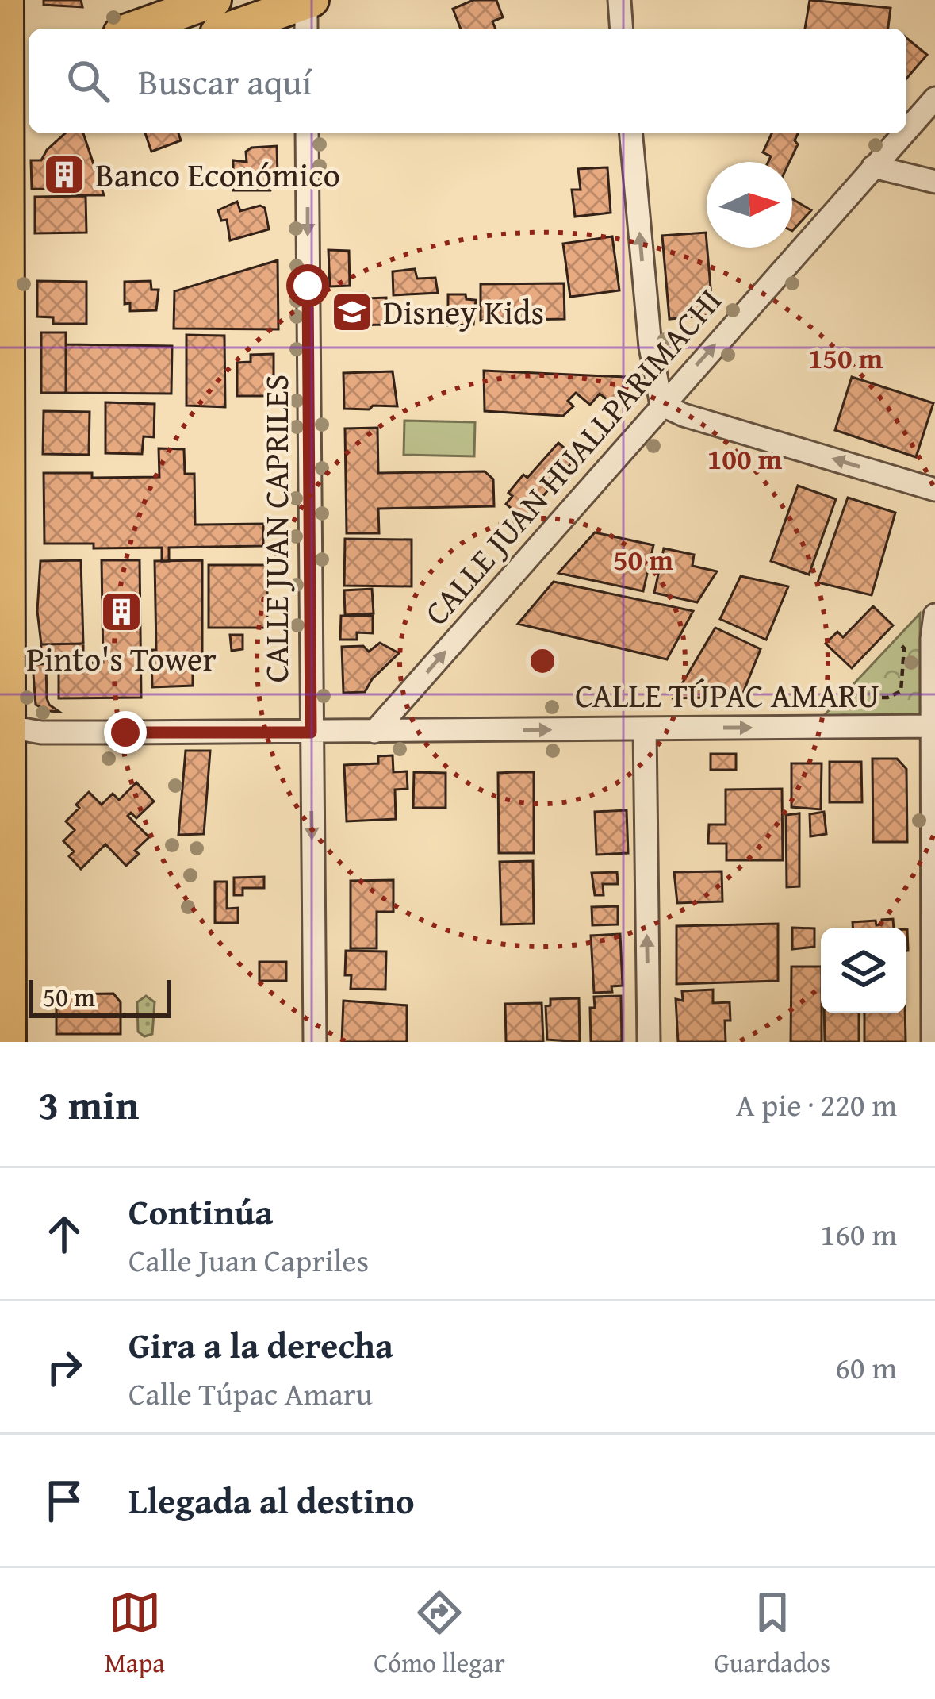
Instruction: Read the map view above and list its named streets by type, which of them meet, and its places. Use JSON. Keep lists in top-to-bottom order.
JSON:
{
  "streets": {
    "street": ["CALLE JUAN HUALLPARIMACHI", "CALLE JUAN CAPRILES", "CALLE TÚPAC AMARU"]
  },
  "crossings": [
    ["CALLE JUAN HUALLPARIMACHI", "CALLE TÚPAC AMARU"],
    ["CALLE JUAN CAPRILES", "CALLE TÚPAC AMARU"]
  ],
  "one_way": ["CALLE JUAN HUALLPARIMACHI", "CALLE JUAN CAPRILES", "CALLE TÚPAC AMARU"],
  "places": {
    "building": ["Banco Económico", "Pinto's Tower"],
    "school or university": ["Disney Kids"]
  },
  "scale_bar": "50 m",
  "north": "right",
  "page": {
    "search": "Buscar aquí",
    "scale": "50 m",
    "heading": ["3 min", "A pie · 220 m"],
    "list": [
      ["Continúa", "Calle Juan Capriles", "160 m"],
      ["Gira a la derecha", "Calle Túpac Amaru", "60 m"],
      "Llegada al destino"
    ],
    "nav": ["Mapa", "Cómo llegar", "Guardados"]
  },
  "rings": ["150 m", "100 m", "50 m"]
}
